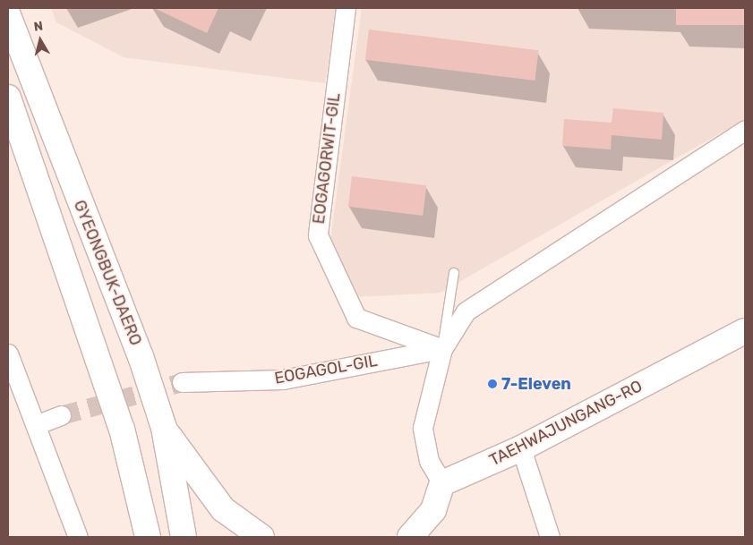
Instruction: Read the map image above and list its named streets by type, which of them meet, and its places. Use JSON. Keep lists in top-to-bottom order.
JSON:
{
  "streets": {
    "street": [
      "EOGAGORWIT-GIL",
      "GYEONGBUK-DAERO",
      "EOGAGOL-GIL",
      "TAEHWAJUNGANG-RO"
    ]
  },
  "crossings": [
    ["EOGAGORWIT-GIL", "EOGAGOL-GIL"]
  ],
  "places": ["7-Eleven"],
  "north": "top"
}
